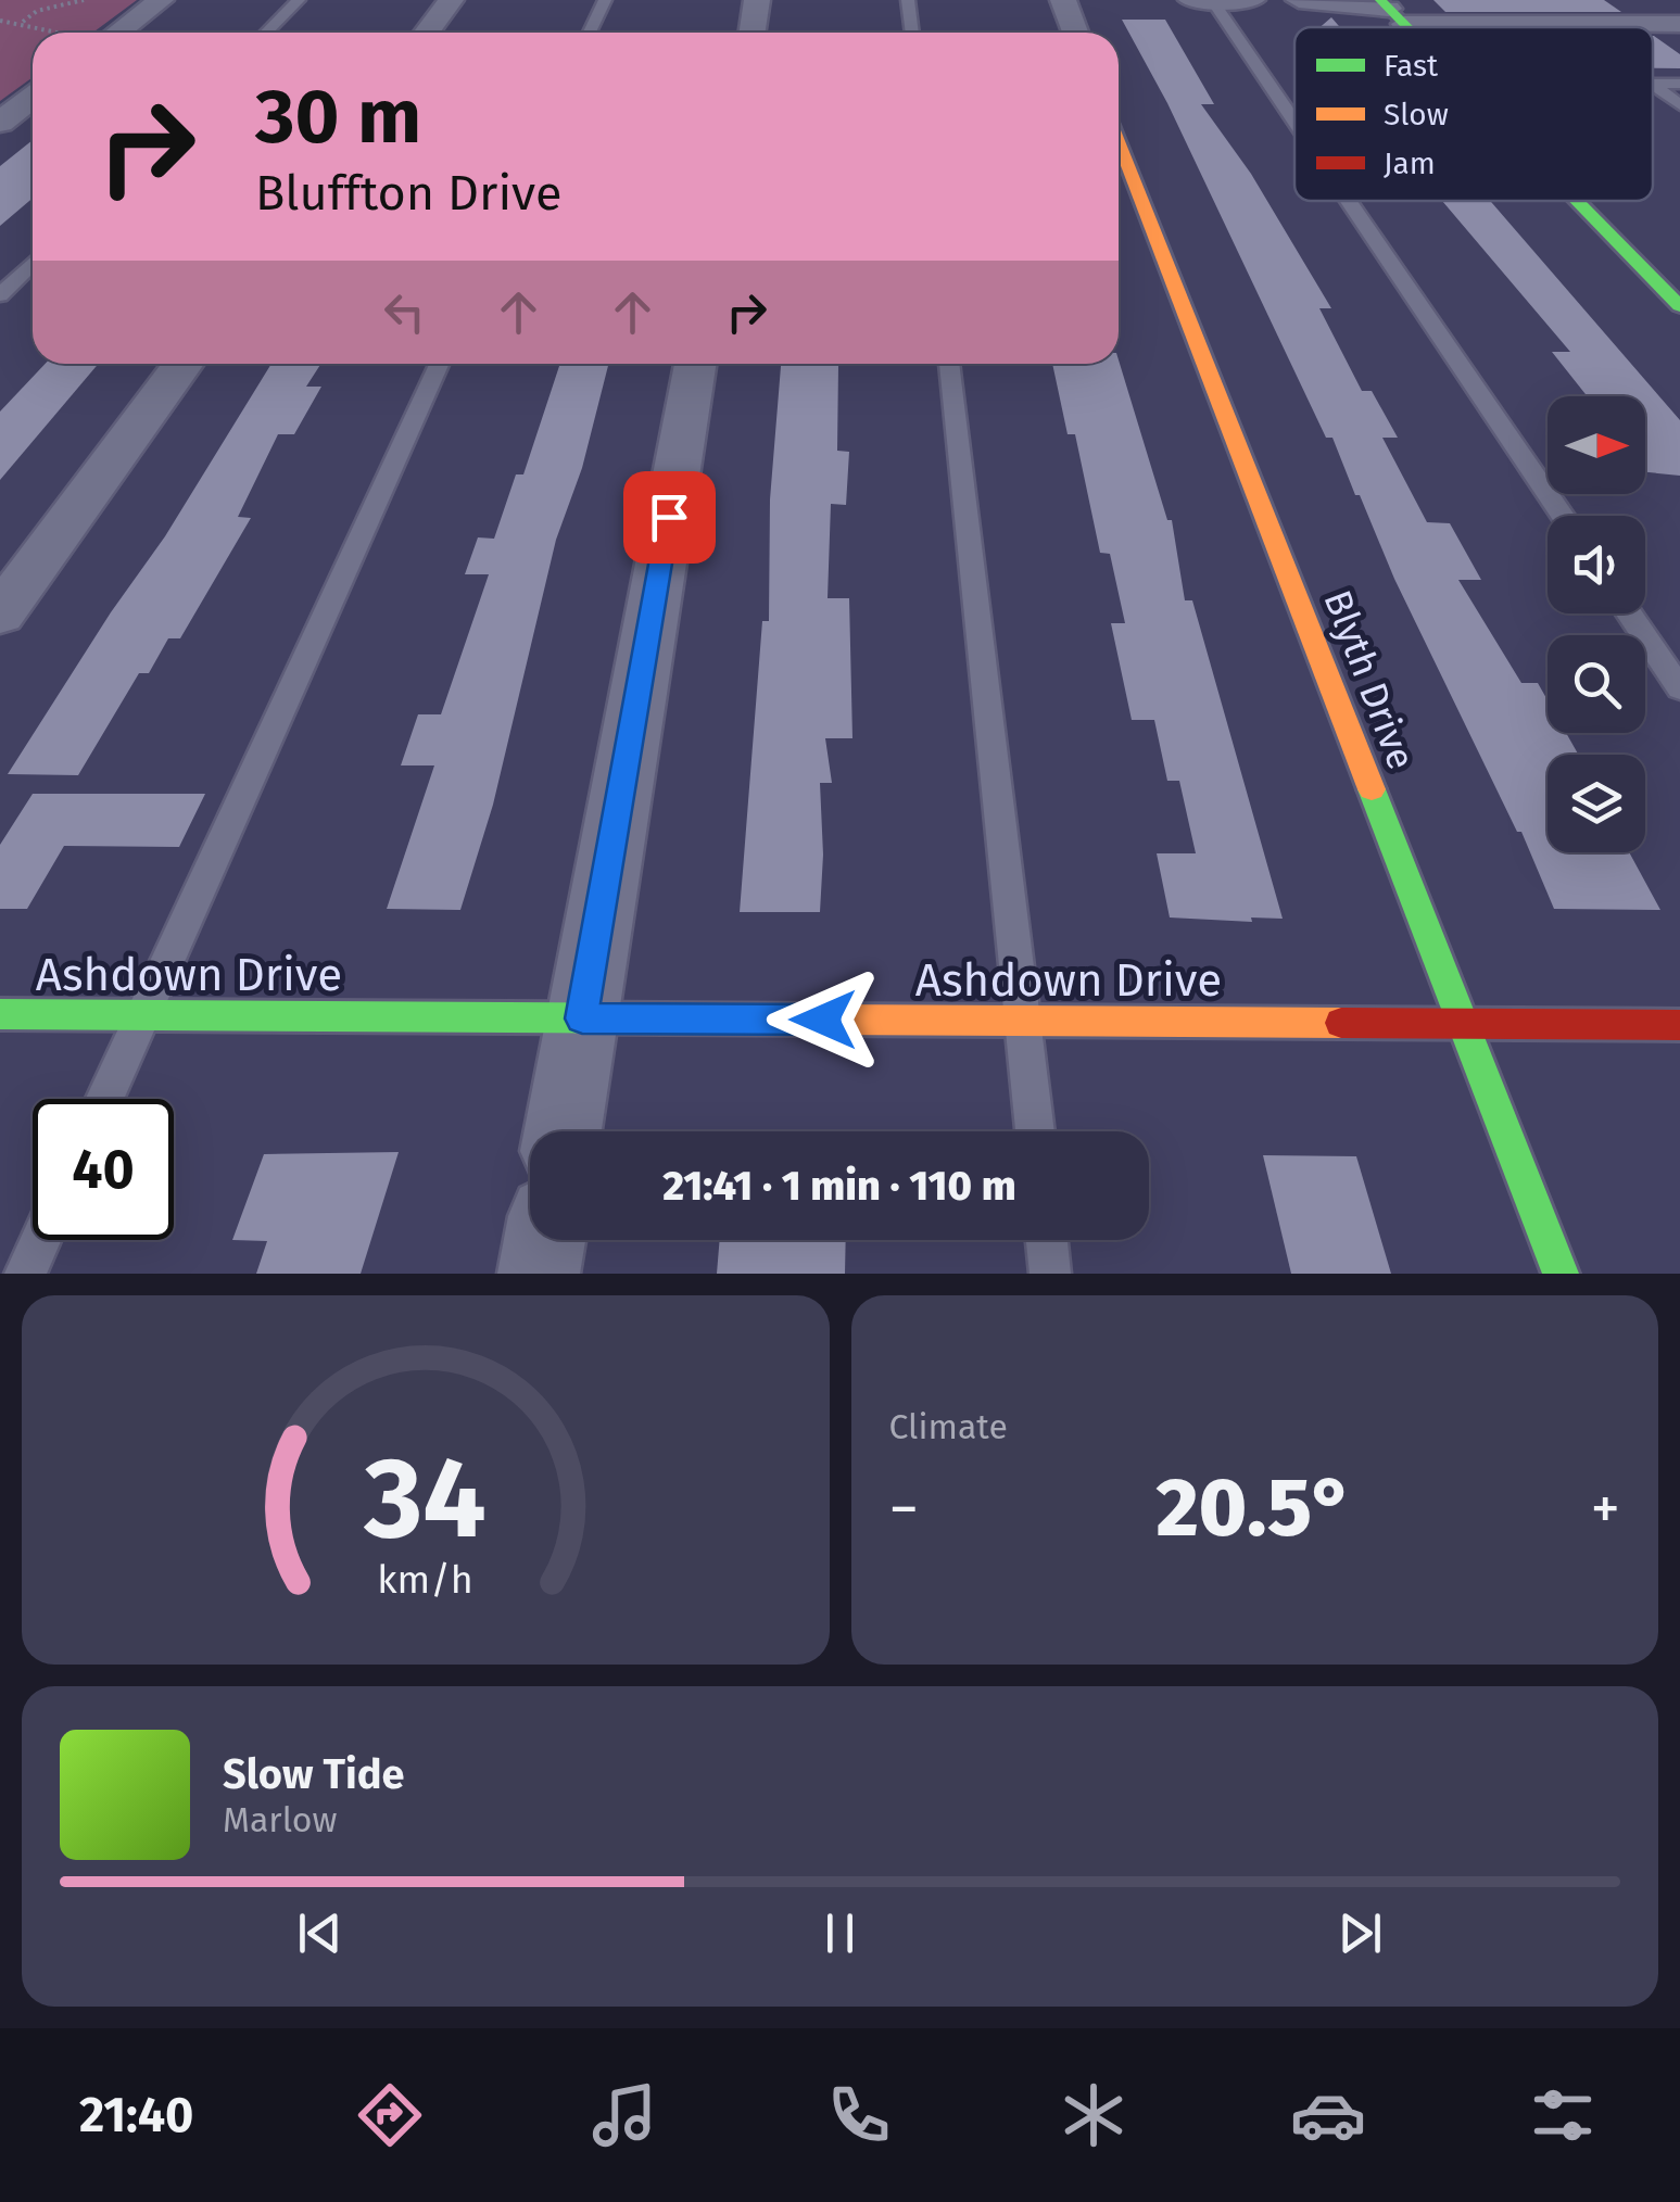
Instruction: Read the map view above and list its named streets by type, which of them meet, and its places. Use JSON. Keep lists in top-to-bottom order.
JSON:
{
  "streets": {
    "street": ["Blyth Drive", "Ashdown Drive"]
  },
  "crossings": [
    ["Blyth Drive", "Ashdown Drive"]
  ],
  "legend": ["Fast", "Slow", "Jam"],
  "north": "right",
  "page": {
    "turn": ["30 m", "Bluffton Drive"],
    "limit": "40",
    "trip": "21:41 · 1 min · 110 m",
    "tile": "Climate",
    "heat": ["−", "20.5°", "+"],
    "song": ["Slow Tide", "Marlow"],
    "tabs": "21:40",
    "gauge": ["34", "km/h"]
  }
}
